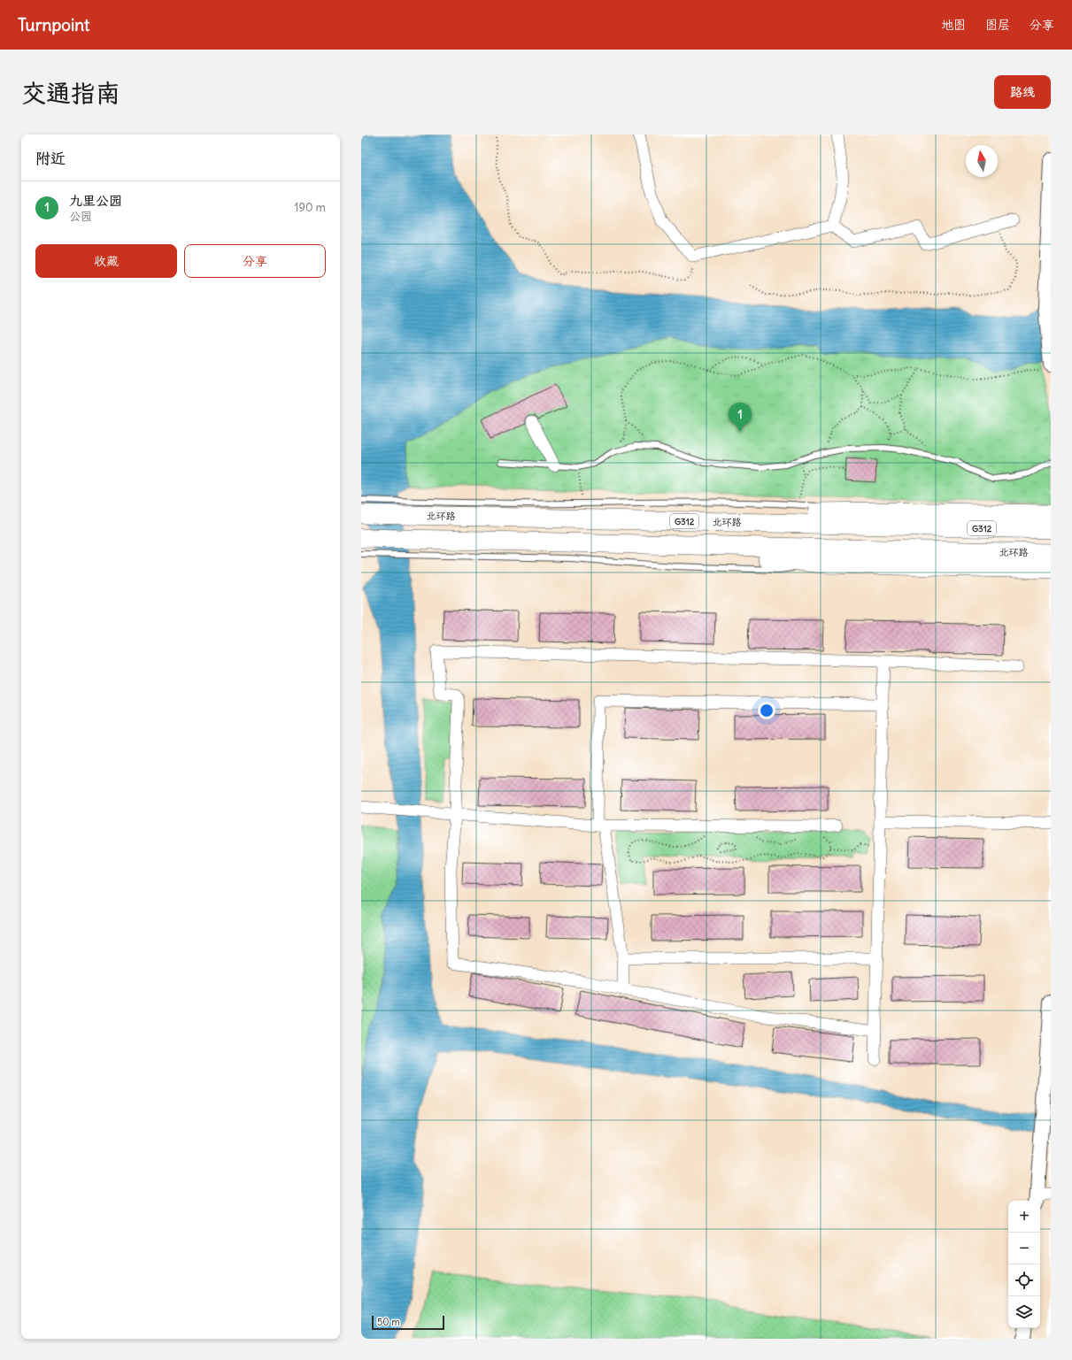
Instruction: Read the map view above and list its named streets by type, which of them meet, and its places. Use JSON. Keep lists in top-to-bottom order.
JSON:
{
  "streets": {
    "highway": ["北环路", "G312"]
  },
  "scale_bar": "50 m",
  "north": "top",
  "page": {
    "header": "Turnpoint",
    "nav": ["地图", "图层", "分享"],
    "buttons": [
      "路线",
      ["收藏", "分享"]
    ],
    "title": "交通指南",
    "heading": "附近",
    "list": [
      {
        "mark": "1",
        "name": "九里公园",
        "note": "公园",
        "value": "190 m"
      }
    ],
    "pins": "1",
    "map_buttons": ["+", "−"],
    "scale": "50 m"
  }
}
